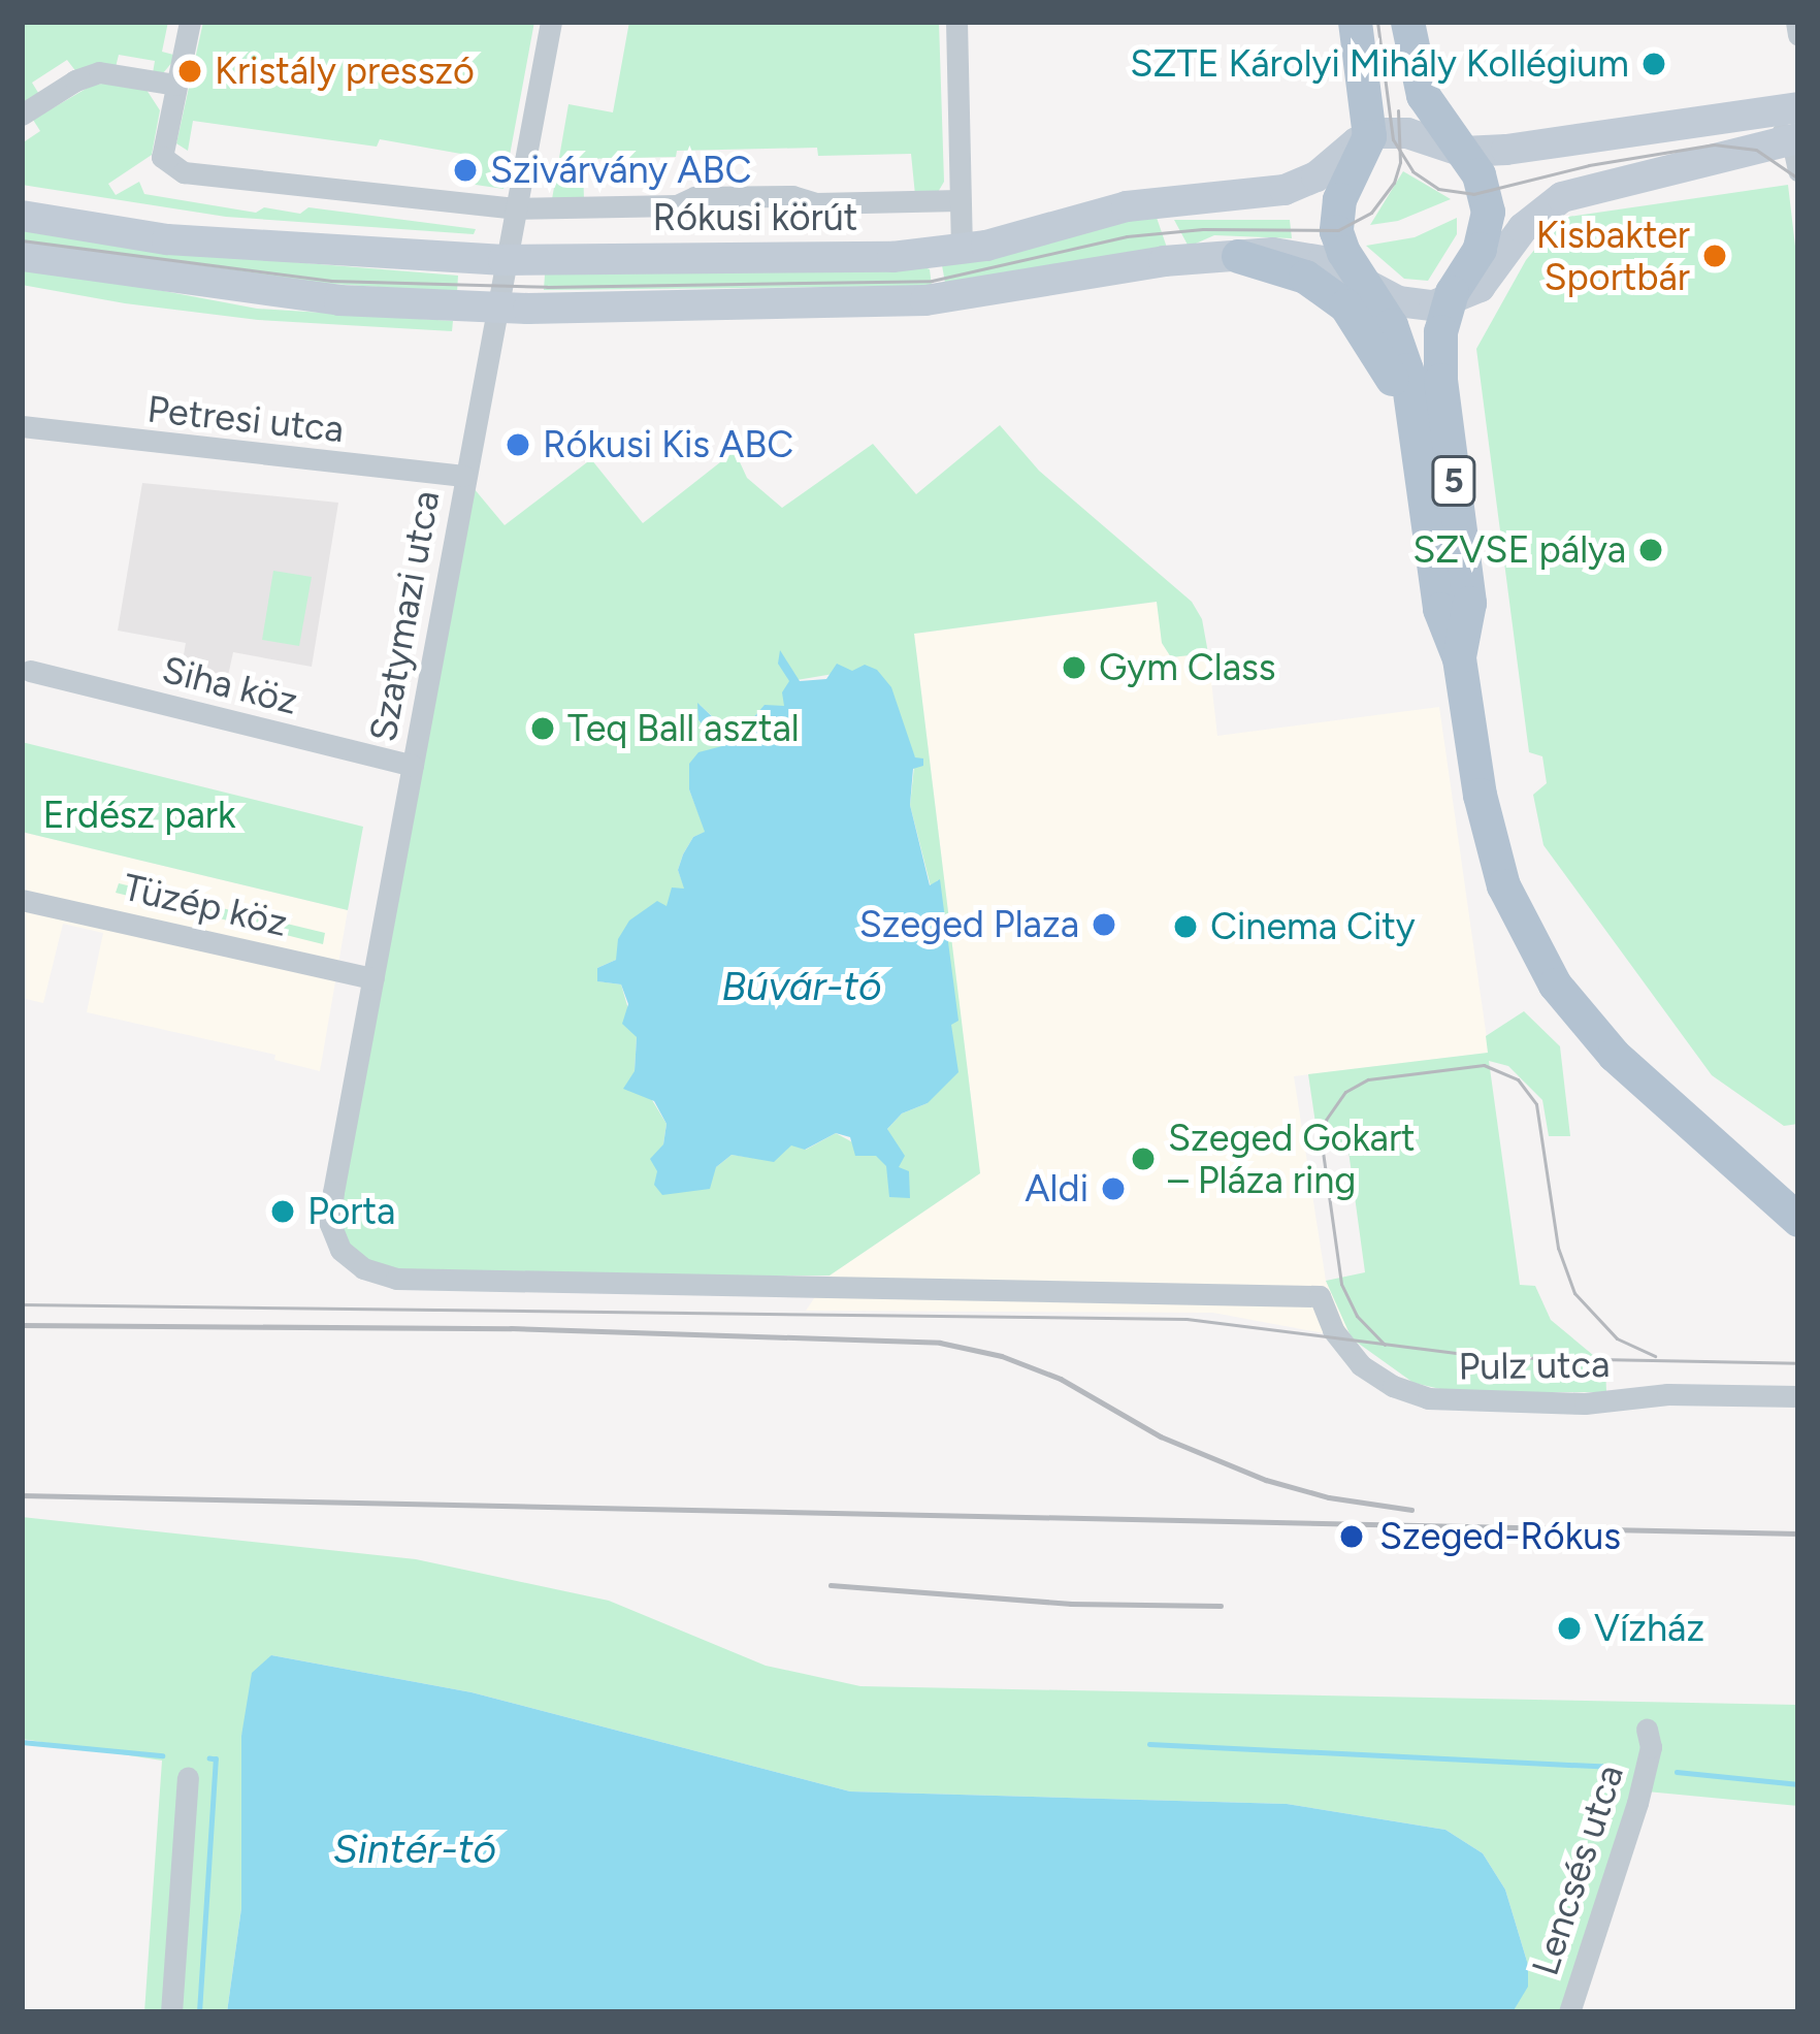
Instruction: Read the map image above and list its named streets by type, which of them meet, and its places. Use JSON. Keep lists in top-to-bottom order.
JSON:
{
  "streets": {
    "main road": ["Rókusi körút", "5"],
    "street": [
      "Petresi utca",
      "Szatymazi utca",
      "Siha köz",
      "Tüzép köz",
      "Pulz utca",
      "Lencsés utca"
    ]
  },
  "crossings": [
    ["Rókusi körút", "5"],
    ["Rókusi körút", "Szatymazi utca"],
    ["Petresi utca", "Szatymazi utca"],
    ["Szatymazi utca", "Siha köz"],
    ["Szatymazi utca", "Tüzép köz"],
    ["Szatymazi utca", "Pulz utca"]
  ],
  "water": ["Búvár-tó", "Sintér-tó"],
  "parks": ["Erdész park"],
  "places": [
    "SZTE Károlyi Mihály Kollégium",
    "Kristály presszó",
    "Szivárvány ABC",
    "Kisbakter Sportbár",
    "Rókusi Kis ABC",
    "SZVSE pálya",
    "Gym Class",
    "Teq Ball asztal",
    "Szeged Plaza",
    "Cinema City",
    "Szeged Gokart – Pláza ring",
    "Aldi",
    "Porta",
    "Szeged-Rókus",
    "Vízház"
  ]
}
